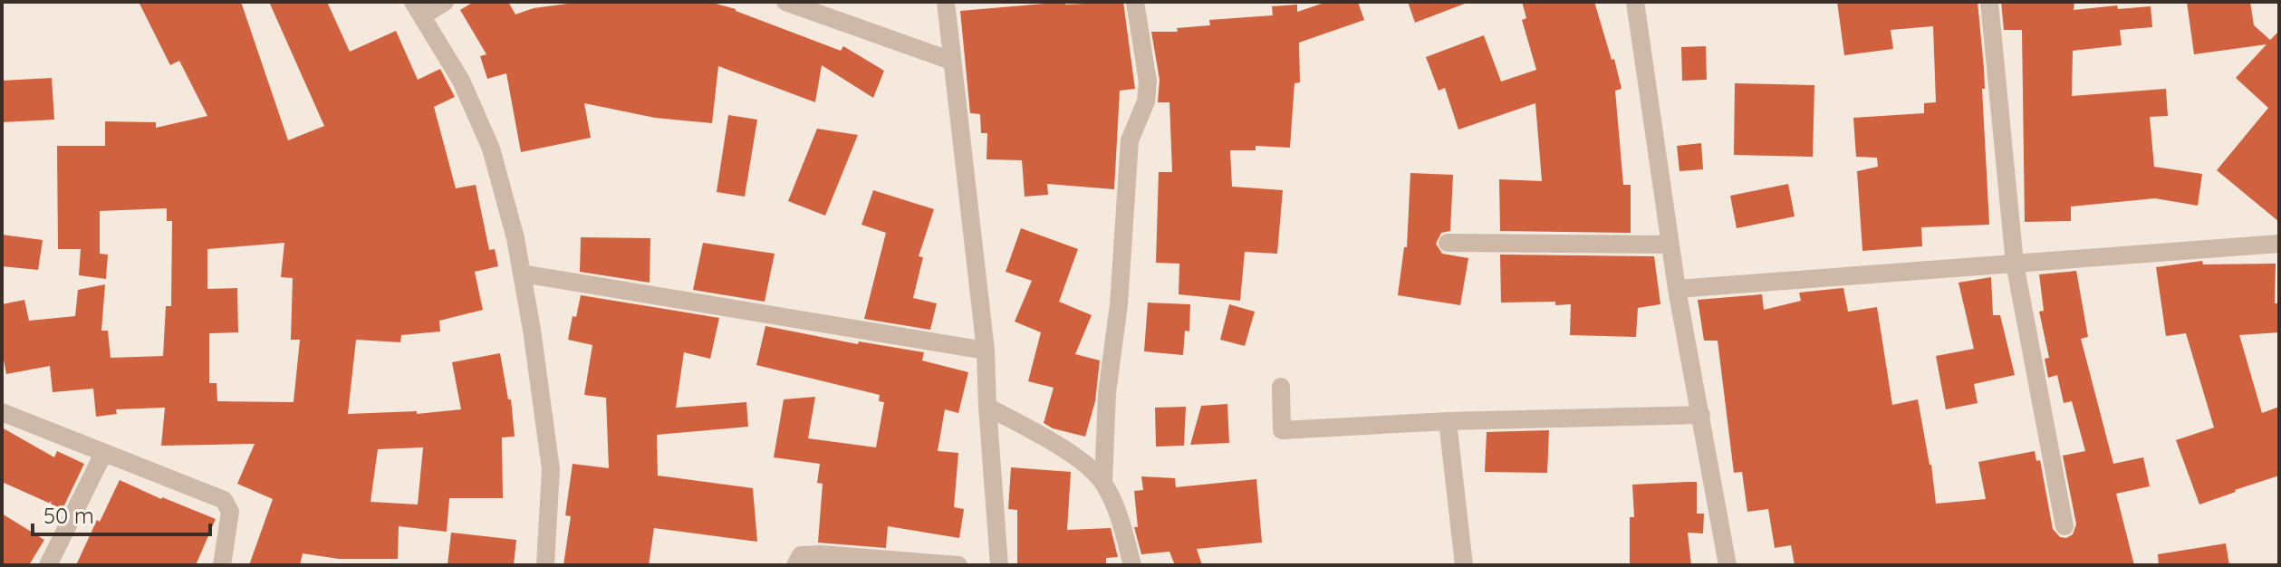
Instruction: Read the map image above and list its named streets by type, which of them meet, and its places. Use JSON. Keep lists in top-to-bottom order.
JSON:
{
  "scale_bar": "50 m"
}
